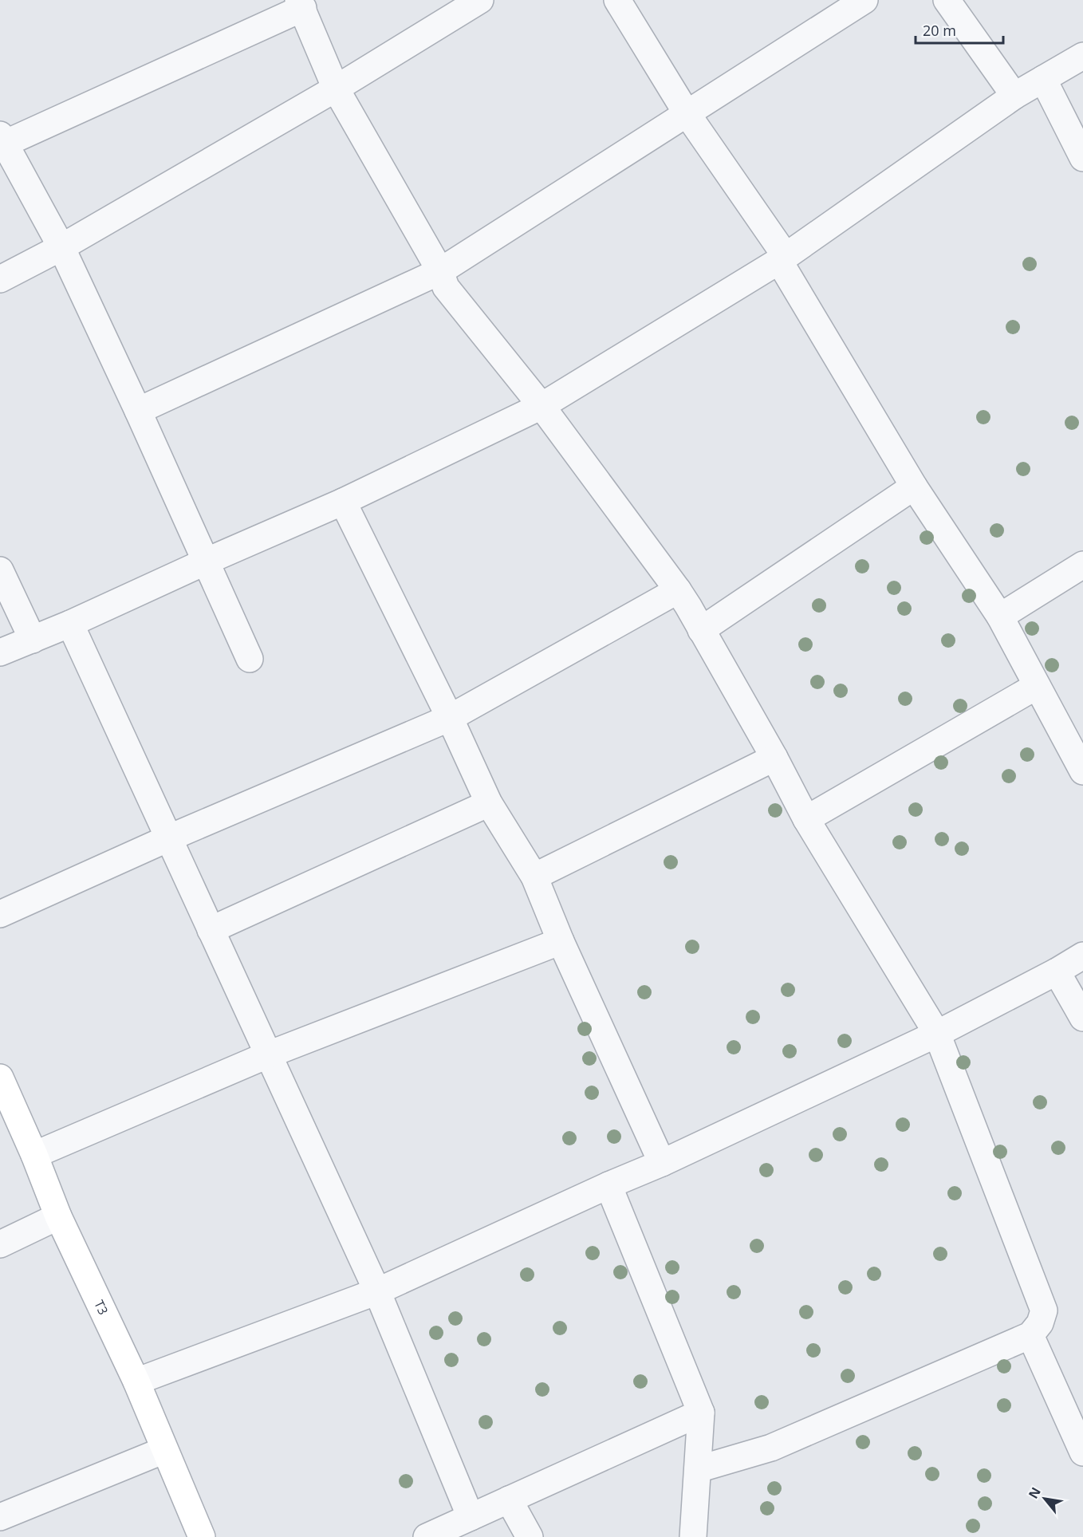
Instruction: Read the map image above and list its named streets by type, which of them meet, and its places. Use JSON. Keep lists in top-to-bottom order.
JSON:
{
  "streets": {
    "street": ["T3"]
  },
  "scale_bar": "20 m",
  "north": "top left"
}
